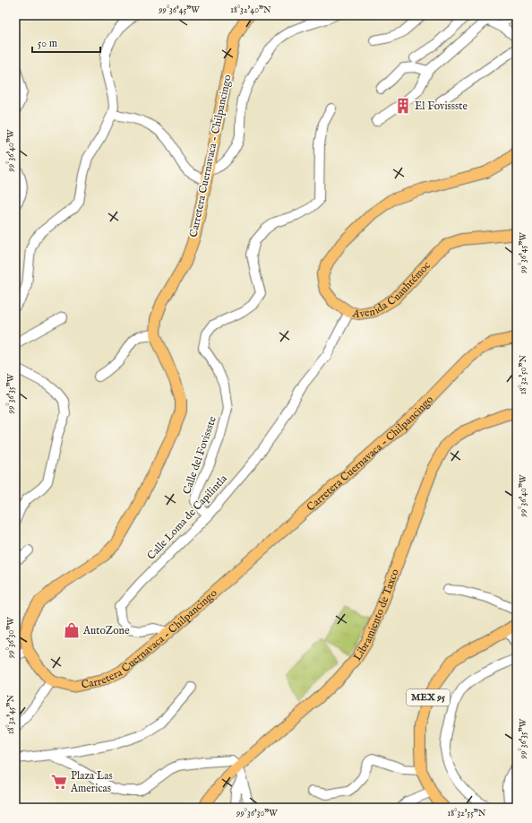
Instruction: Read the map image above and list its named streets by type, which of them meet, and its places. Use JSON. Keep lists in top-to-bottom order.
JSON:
{
  "streets": {
    "main road": [
      "Carretera Cuernavaca - Chilpancingo",
      "Avenida Cuauhtémoc",
      "Libramiento de Taxco",
      "MEX 95"
    ],
    "street": ["Calle del Fovissste", "Calle Loma de Capilintla"]
  },
  "crossings": [
    ["Carretera Cuernavaca - Chilpancingo", "Calle Loma de Capilintla"],
    ["Avenida Cuauhtémoc", "Calle Loma de Capilintla"],
    ["Calle del Fovissste", "Calle Loma de Capilintla"]
  ],
  "places": {
    "building": ["El Fovissste"],
    "shop": ["AutoZone"],
    "supermarket": ["Plaza Las Americas"]
  },
  "scale_bar": "50 m",
  "coordinates": [
    "99°36'45\"W",
    "18°32'40\"N",
    "99°36'40\"W",
    "18°32'50\"N",
    "99°36'35\"W",
    "99°36'30\"W",
    "18°32'45\"N",
    "18°32'55\"N"
  ]
}
